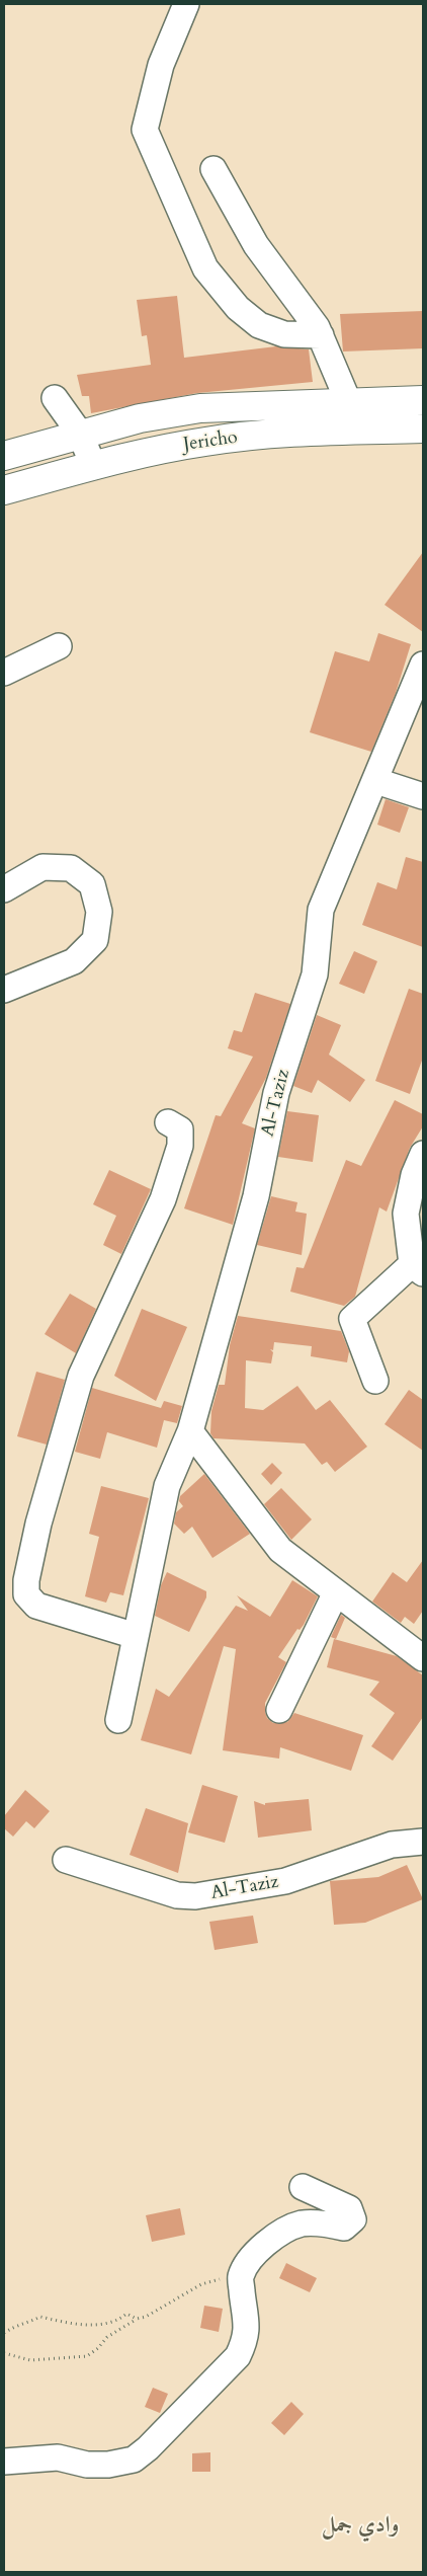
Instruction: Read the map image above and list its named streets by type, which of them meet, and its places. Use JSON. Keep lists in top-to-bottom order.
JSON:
{
  "streets": {
    "main road": ["Jericho"],
    "street": ["Al-Taziz"]
  },
  "districts": ["وادي جمل"]
}
